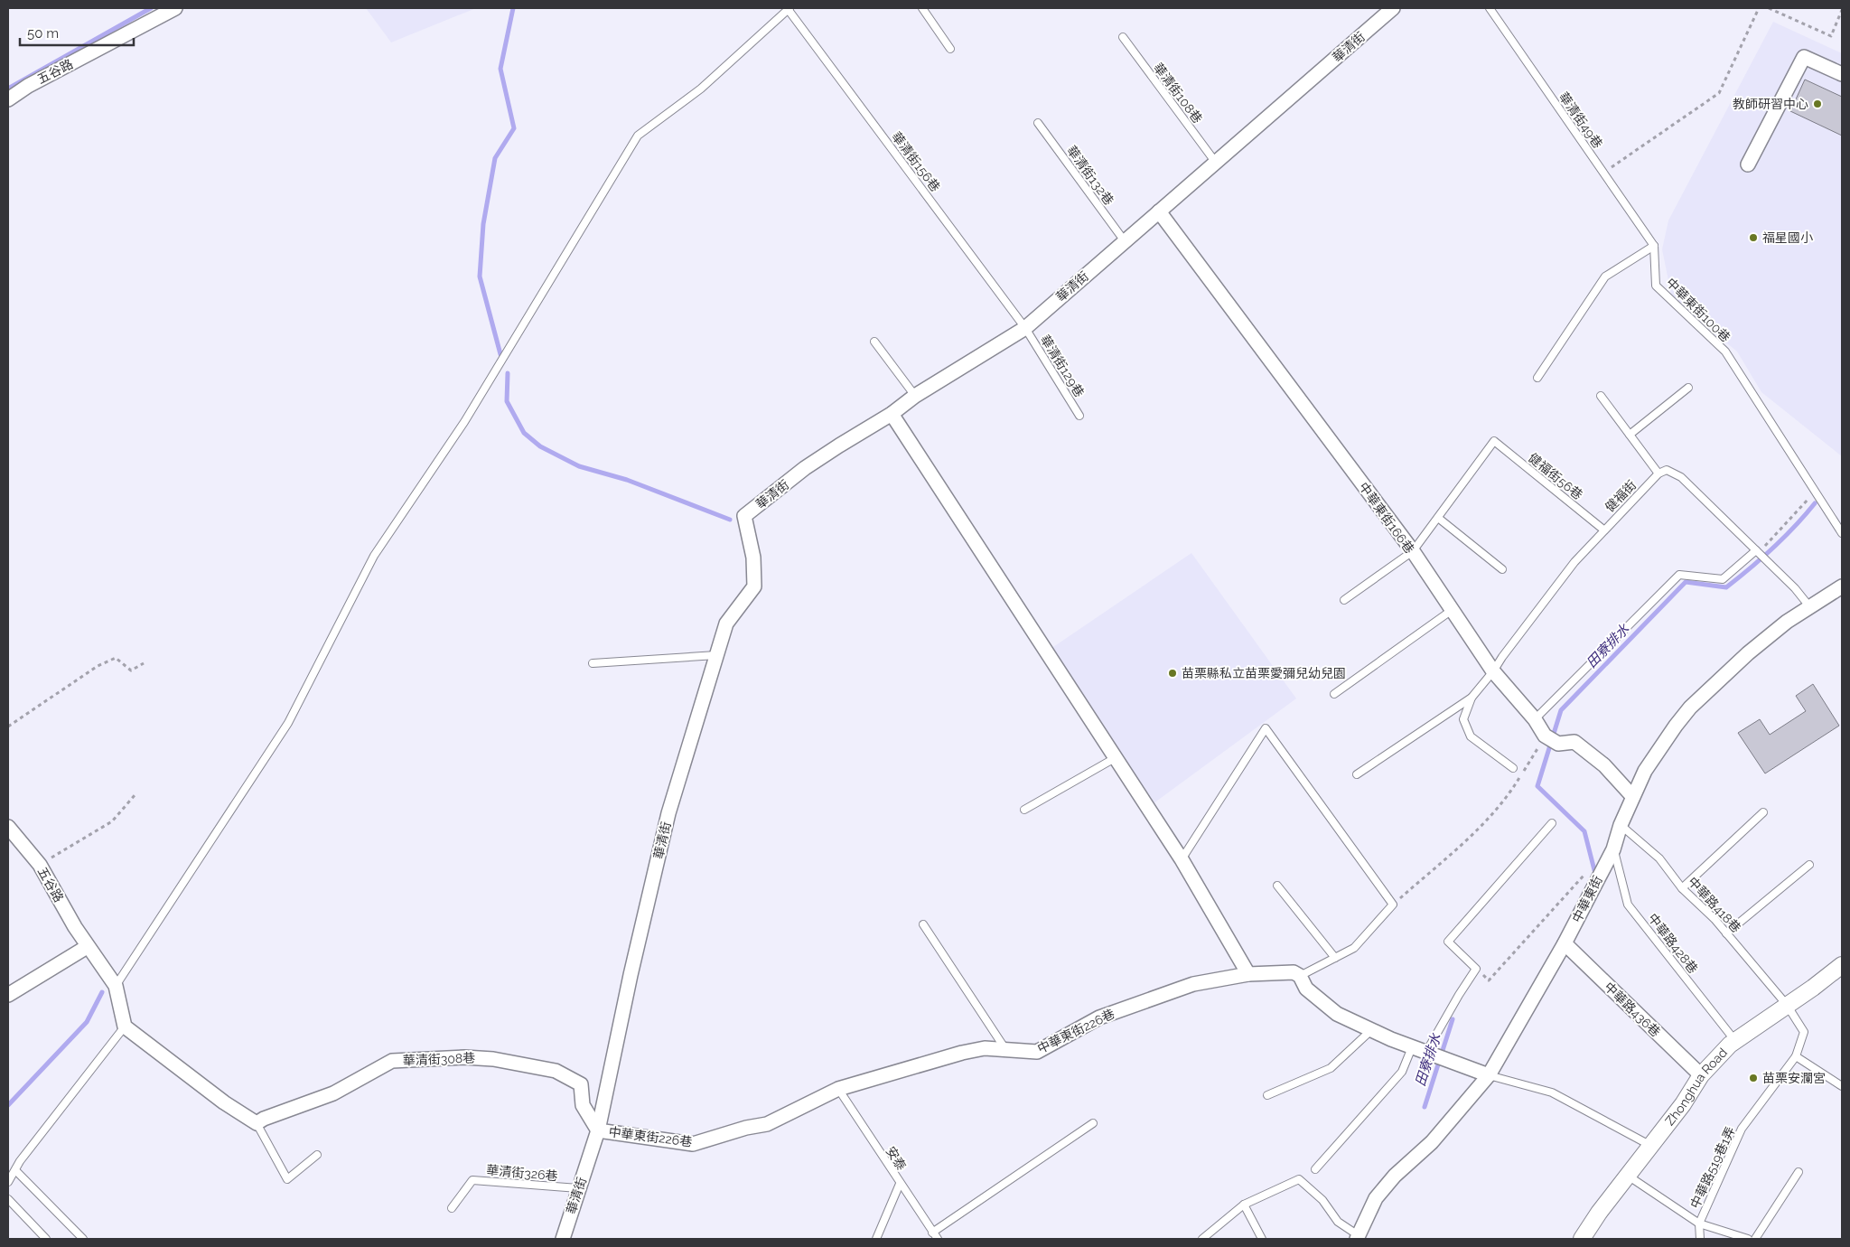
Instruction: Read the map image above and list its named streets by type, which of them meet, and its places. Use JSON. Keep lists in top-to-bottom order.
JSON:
{
  "streets": {
    "street": [
      "華清街",
      "五谷路",
      "中華東街166巷",
      "中華東街",
      "中華路436巷",
      "中華東街226巷",
      "華清街308巷",
      "Zhonghua Road"
    ],
    "lane": [
      "華清街108巷",
      "華清街49巷",
      "華清街156巷",
      "華清街132巷",
      "中華東街100巷",
      "華清街129巷",
      "健福街56巷",
      "健福街",
      "中華路418巷",
      "中華路428巷",
      "安泰",
      "中華路519巷1弄",
      "華清街326巷"
    ]
  },
  "crossings": [
    ["華清街", "華清街108巷"],
    ["華清街", "華清街156巷"],
    ["華清街", "華清街132巷"],
    ["華清街", "華清街129巷"],
    ["華清街", "中華東街166巷"],
    ["華清街", "中華東街226巷"],
    ["華清街", "華清街308巷"],
    ["華清街", "華清街326巷"],
    ["華清街49巷", "中華東街100巷"],
    ["華清街156巷", "華清街129巷"],
    ["健福街56巷", "健福街"],
    ["健福街", "中華東街166巷"],
    ["中華東街166巷", "中華東街"],
    ["中華東街", "中華路418巷"],
    ["中華東街", "中華路428巷"],
    ["中華東街", "中華路436巷"],
    ["中華路418巷", "Zhonghua Road"],
    ["中華路418巷", "中華路519巷1弄"],
    ["中華路428巷", "Zhonghua Road"],
    ["中華路436巷", "Zhonghua Road"],
    ["中華東街226巷", "華清街308巷"],
    ["中華東街226巷", "安泰"]
  ],
  "water": ["田寮排水"],
  "places": [
    "教師研習中心",
    "福星國小",
    "苗栗縣私立苗栗愛彌兒幼兒園",
    "苗栗安瀾宮"
  ],
  "scale_bar": "50 m"
}
